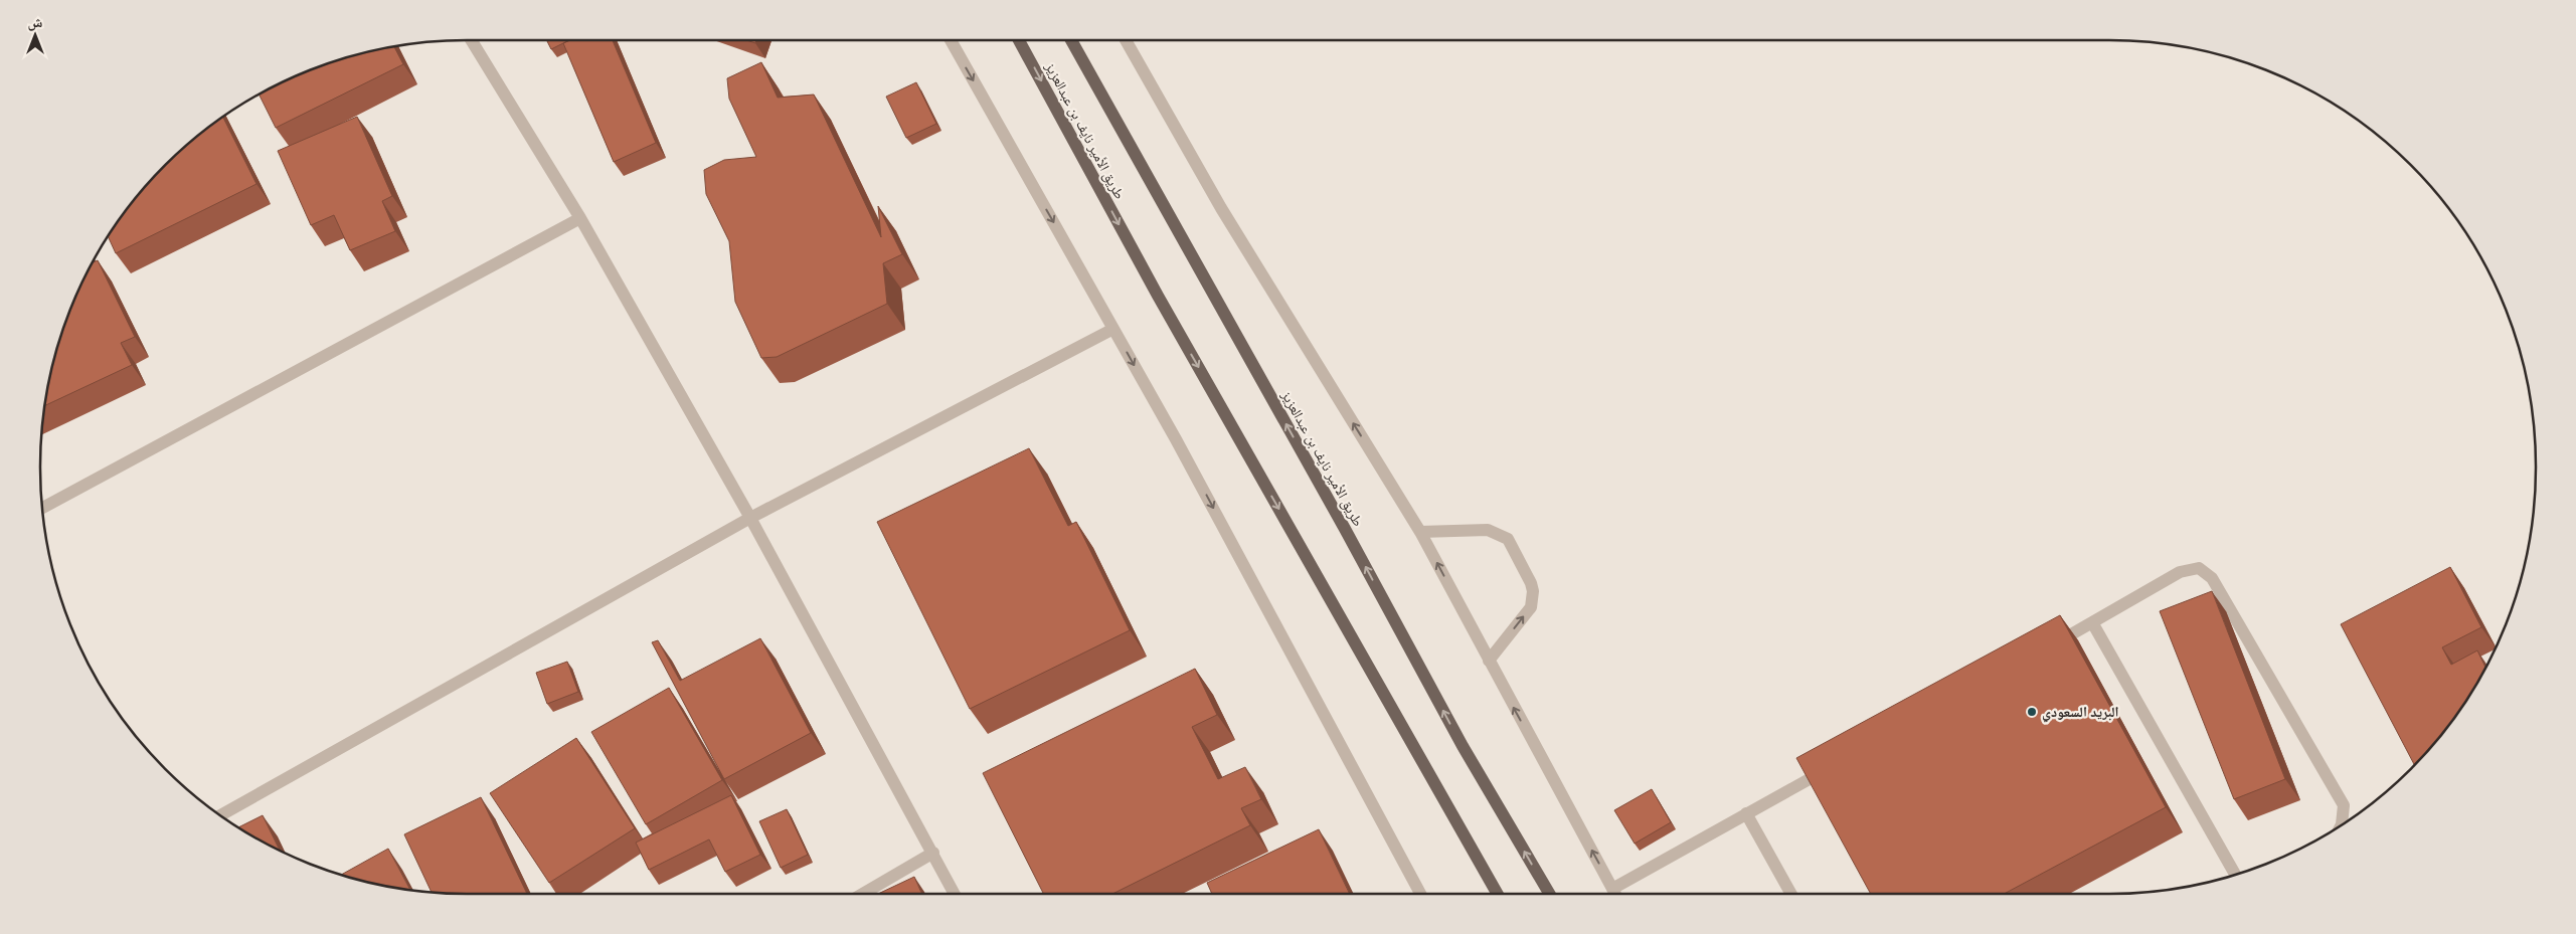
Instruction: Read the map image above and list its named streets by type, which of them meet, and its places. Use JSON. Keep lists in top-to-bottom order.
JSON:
{
  "streets": {
    "main road": ["طريق الأمير نايف بن عبدالعزيز"]
  },
  "places": ["البريد السعودي"],
  "north": "top"
}
